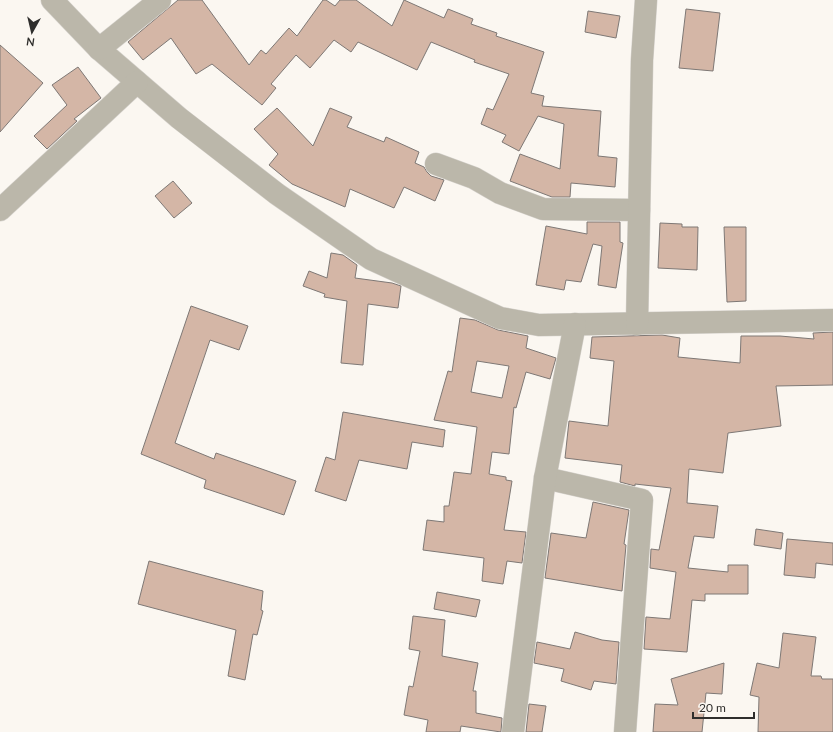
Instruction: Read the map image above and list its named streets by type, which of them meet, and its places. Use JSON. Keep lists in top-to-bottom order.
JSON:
{
  "scale_bar": "20 m",
  "north": "bottom"
}
